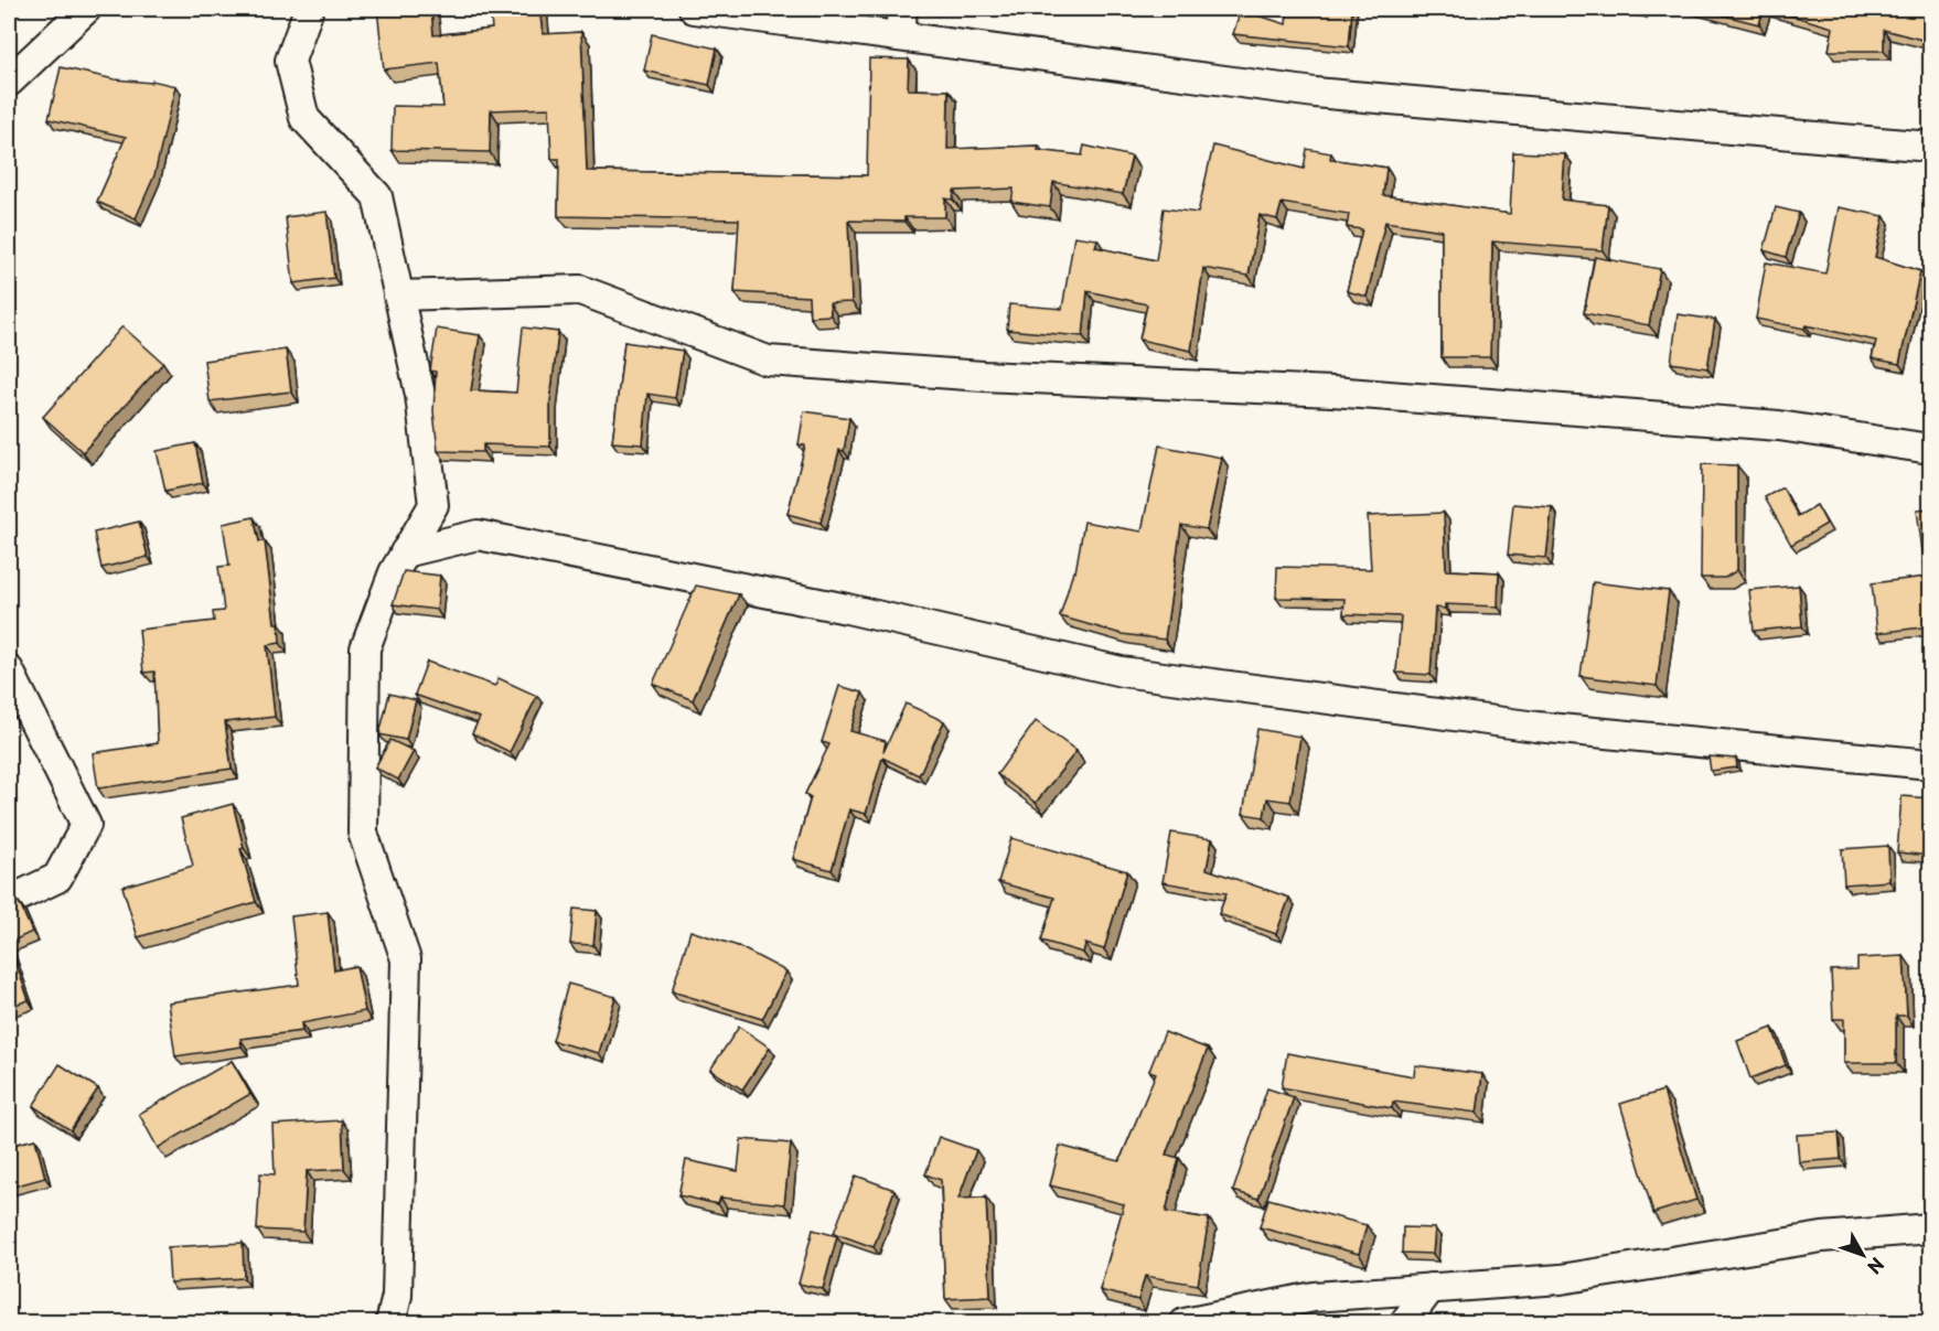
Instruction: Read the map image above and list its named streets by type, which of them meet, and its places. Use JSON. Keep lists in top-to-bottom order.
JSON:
{
  "north": "bottom right"
}
